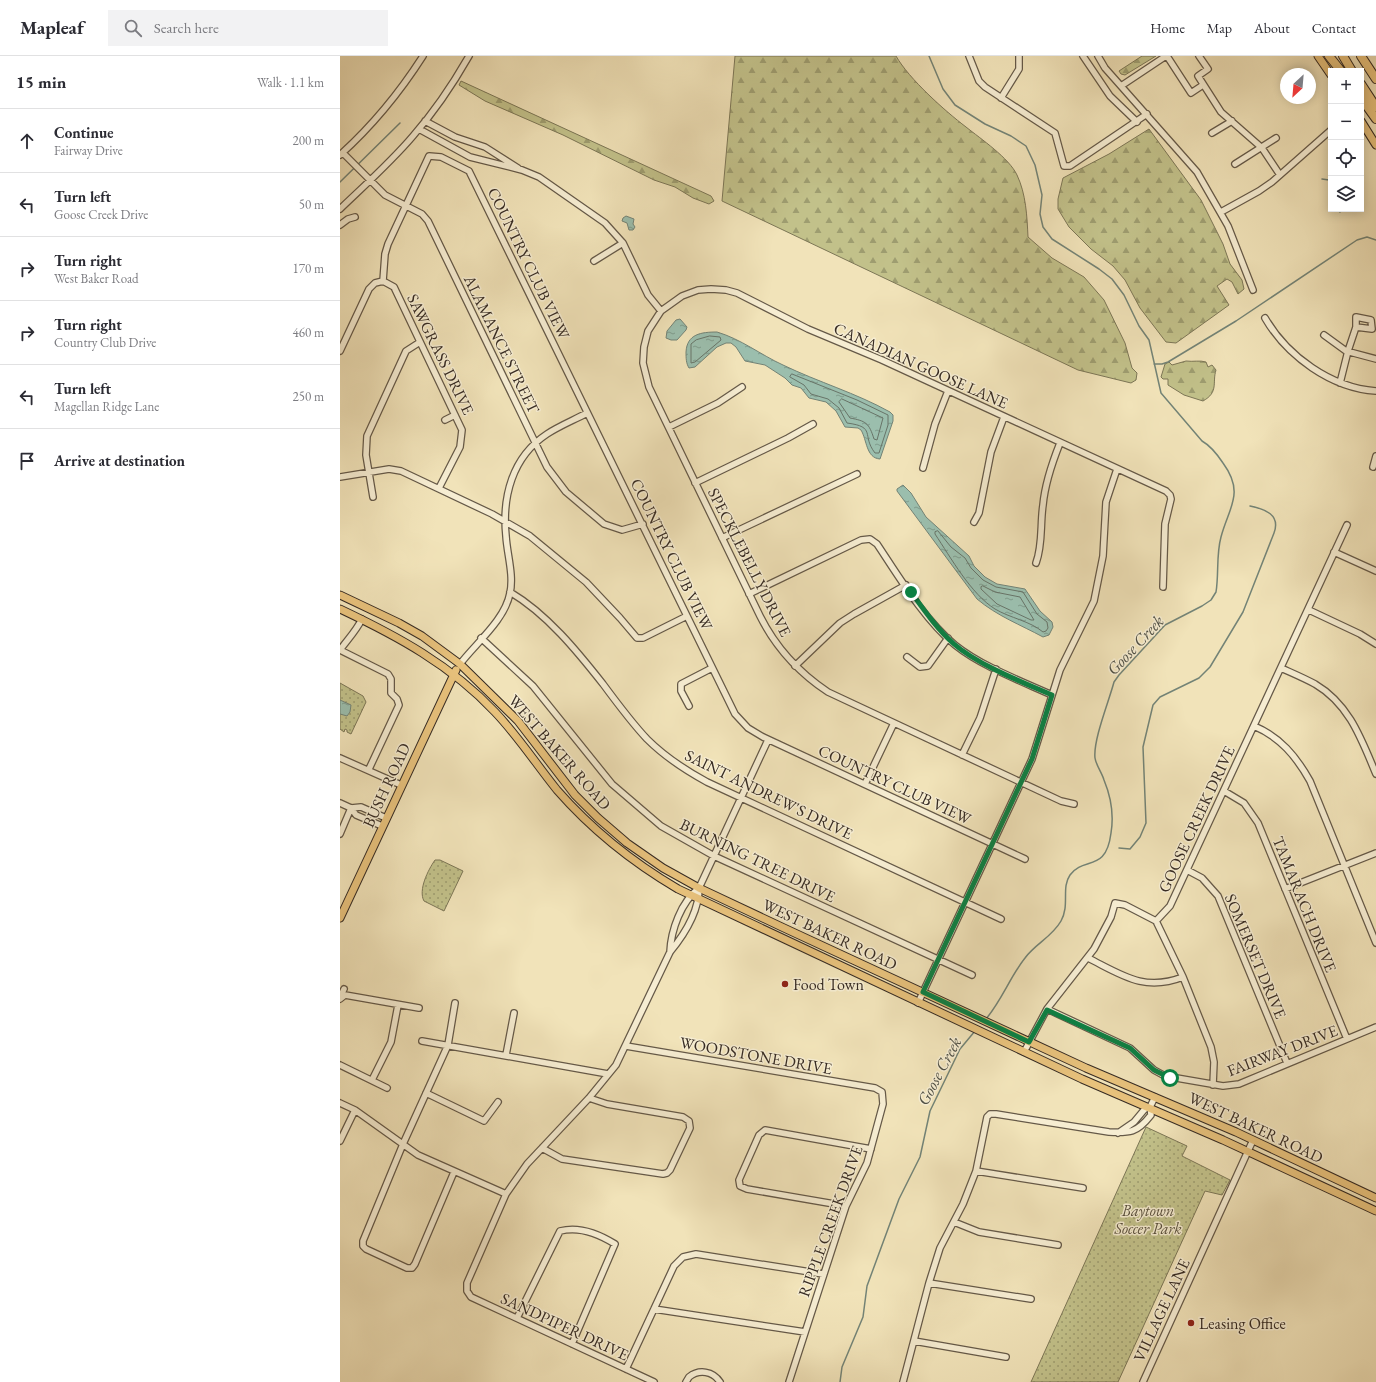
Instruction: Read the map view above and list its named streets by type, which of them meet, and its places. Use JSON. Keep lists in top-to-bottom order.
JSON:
{
  "streets": {
    "main road": ["WEST BAKER ROAD", "BUSH ROAD"],
    "street": [
      "COUNTRY CLUB VIEW",
      "ALAMANCE STREET",
      "SAWGRASS DRIVE",
      "CANADIAN GOOSE LANE",
      "SPECKLEBELLY DRIVE",
      "SAINT ANDREW'S DRIVE",
      "GOOSE CREEK DRIVE",
      "BURNING TREE DRIVE",
      "TAMARACH DRIVE",
      "SOMERSET DRIVE",
      "FAIRWAY DRIVE",
      "WOODSTONE DRIVE",
      "RIPPLE CREEK DRIVE",
      "VILLAGE LANE",
      "SANDPIPER DRIVE"
    ]
  },
  "crossings": [
    ["COUNTRY CLUB VIEW", "ALAMANCE STREET"],
    ["CANADIAN GOOSE LANE", "SPECKLEBELLY DRIVE"],
    ["WEST BAKER ROAD", "BUSH ROAD"],
    ["WEST BAKER ROAD", "VILLAGE LANE"],
    ["GOOSE CREEK DRIVE", "TAMARACH DRIVE"],
    ["GOOSE CREEK DRIVE", "SOMERSET DRIVE"],
    ["TAMARACH DRIVE", "FAIRWAY DRIVE"],
    ["SOMERSET DRIVE", "FAIRWAY DRIVE"],
    ["WOODSTONE DRIVE", "RIPPLE CREEK DRIVE"]
  ],
  "water": ["Goose Creek"],
  "parks": ["Baytown Soccer Park"],
  "places": ["Food Town", "Leasing Office"],
  "north": "bottom left",
  "page": {
    "header": "Mapleaf",
    "search": "Search here",
    "nav": [
      "Home",
      "Map",
      "About",
      "Contact"
    ],
    "heading": ["15 min", "Walk · 1.1 km"],
    "map_buttons": ["+", "−"],
    "list": [
      ["Continue", "Fairway Drive", "200 m"],
      ["Turn left", "Goose Creek Drive", "50 m"],
      ["Turn right", "West Baker Road", "170 m"],
      ["Turn right", "Country Club Drive", "460 m"],
      ["Turn left", "Magellan Ridge Lane", "250 m"],
      "Arrive at destination"
    ]
  }
}
